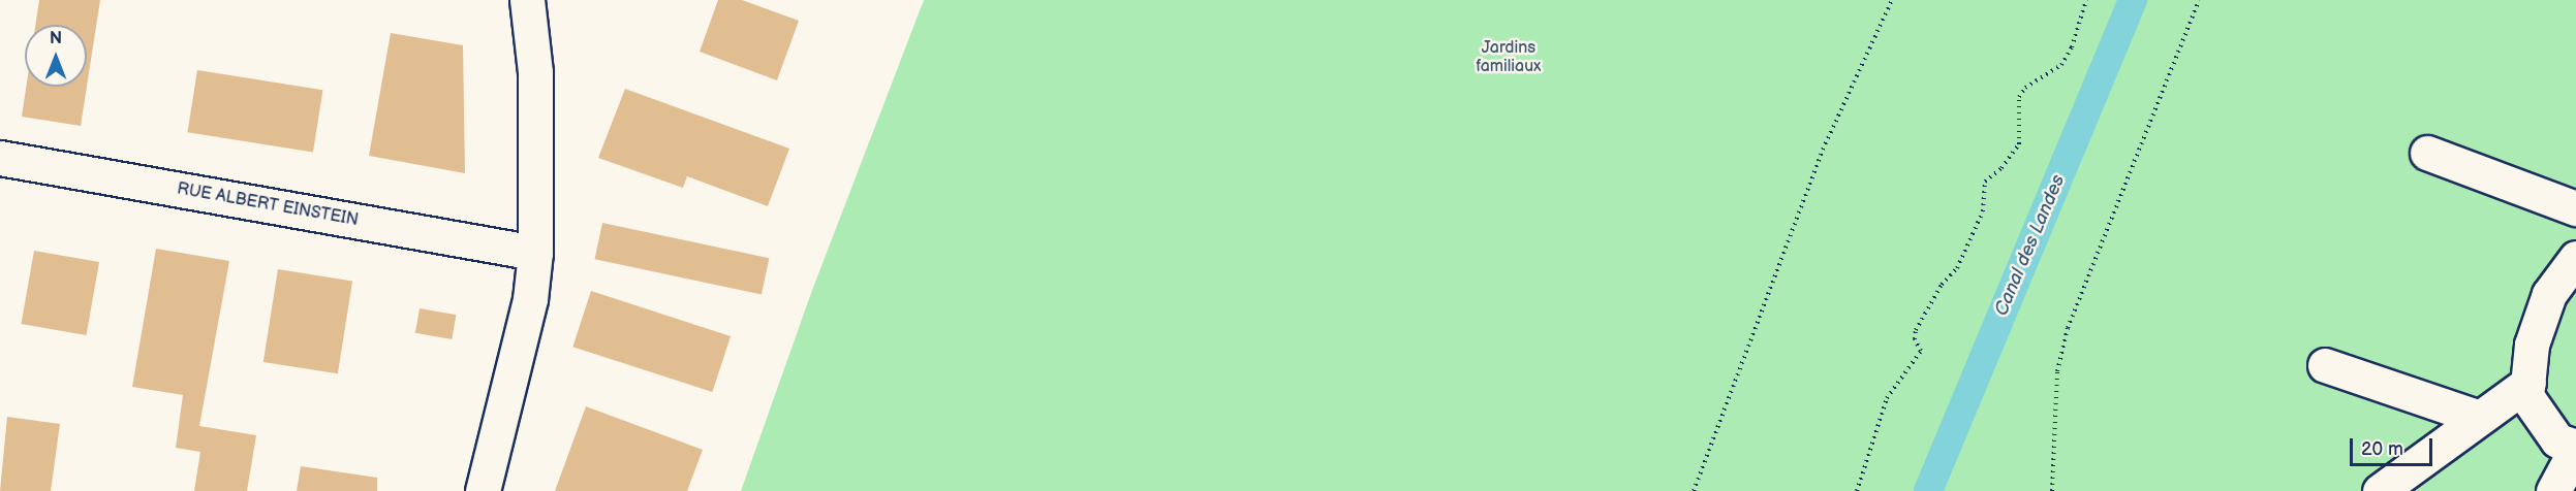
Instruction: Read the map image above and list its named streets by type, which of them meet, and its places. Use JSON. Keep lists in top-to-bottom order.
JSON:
{
  "streets": {
    "street": ["RUE ALBERT EINSTEIN"]
  },
  "water": ["Canal des Landes"],
  "parks": ["Jardins familiaux"],
  "scale_bar": "20 m",
  "north": "top"
}
